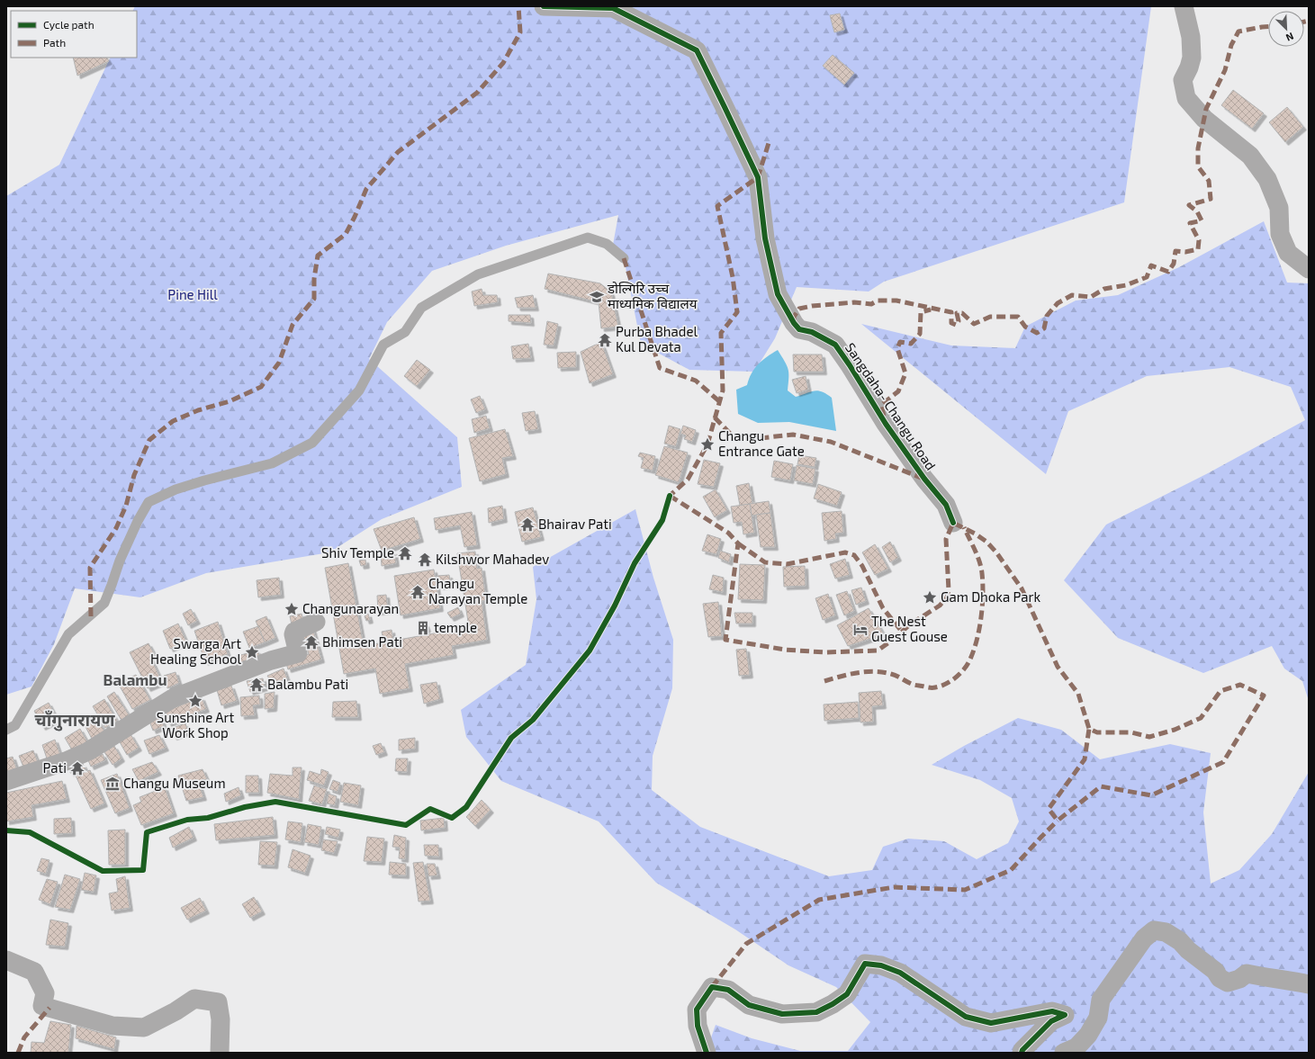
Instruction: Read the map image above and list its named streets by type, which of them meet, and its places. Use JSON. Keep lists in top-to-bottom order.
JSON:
{
  "streets": {
    "street": ["Sangdaha- Changu Road"]
  },
  "districts": ["Balambu", "चाँगुनारायण"],
  "parks": ["Pine Hill"],
  "places": {
    "school or university": ["डोल्गिरि उच्च माध्यमिक विद्यालय"],
    "temple": [
      "Purba Bhadel Kul Devata",
      "Bhairav Pati",
      "Shiv Temple",
      "Kilshwor Mahadev",
      "Changu Narayan Temple",
      "Bhimsen Pati",
      "Balambu Pati",
      "Pati"
    ],
    "place": [
      "Changu Entrance Gate",
      "Gam Dhoka Park",
      "Changunarayan",
      "Swarga Art Healing School",
      "Sunshine Art Work Shop"
    ],
    "building": ["temple"],
    "hotel": ["The Nest Guest Gouse"],
    "museum": ["Changu Museum"]
  },
  "legend": ["Cycle path", "Path"],
  "north": "bottom right"
}
